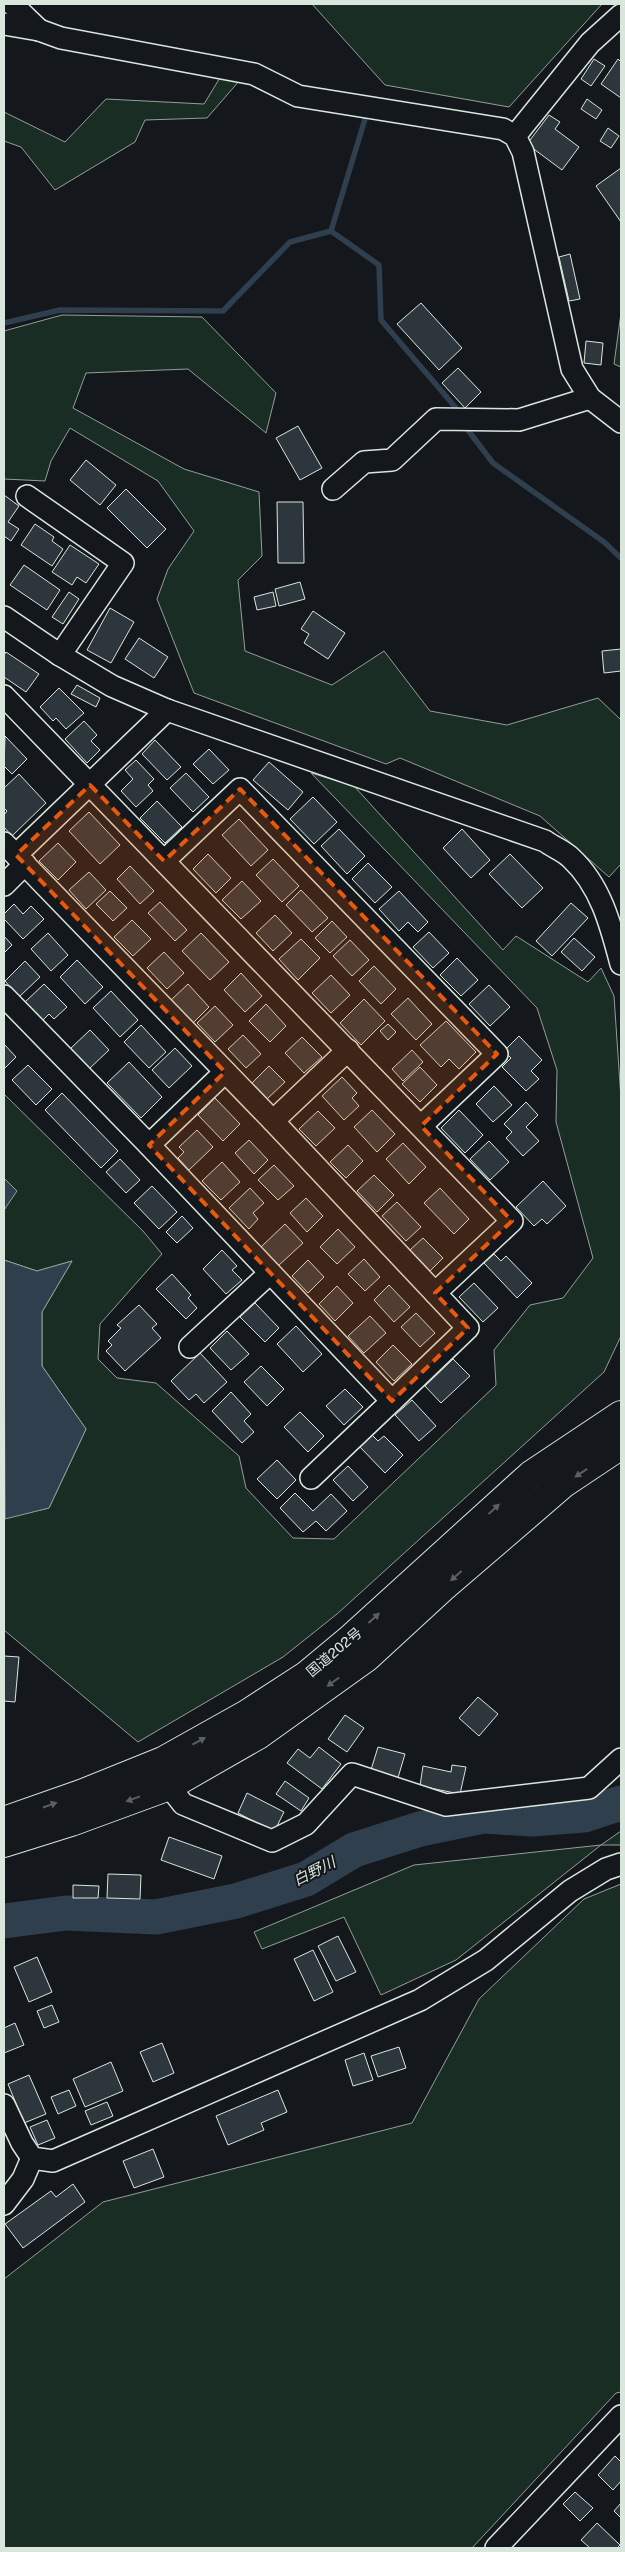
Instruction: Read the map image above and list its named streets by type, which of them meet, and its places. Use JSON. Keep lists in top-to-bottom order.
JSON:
{
  "streets": {
    "highway": ["国道202号"]
  },
  "water": ["白野川"]
}
